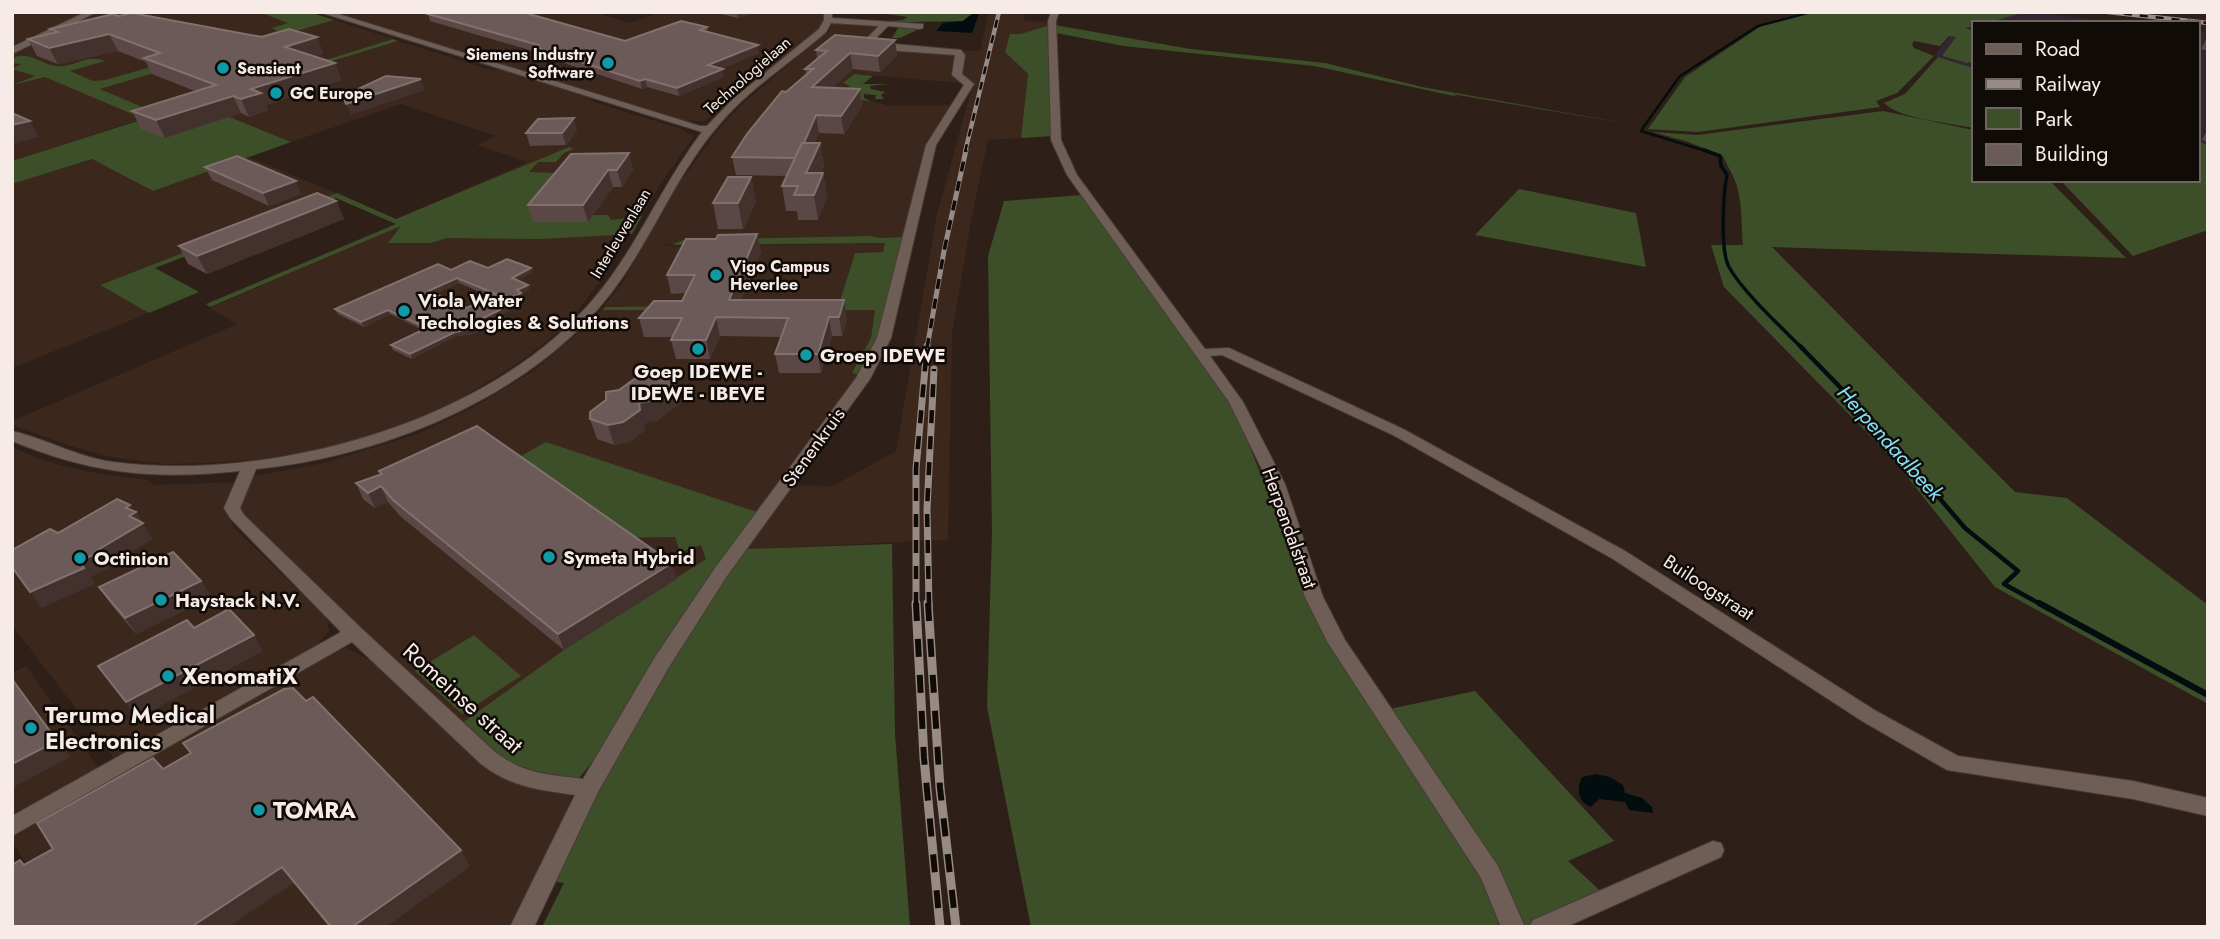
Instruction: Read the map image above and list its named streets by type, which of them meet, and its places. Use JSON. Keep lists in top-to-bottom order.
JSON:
{
  "streets": {
    "street": [
      "Technologielaan",
      "Interleuvenlaan",
      "Stenenkruis",
      "Herpendalstraat",
      "Builoogstraat",
      "Romeinse straat"
    ]
  },
  "crossings": [
    ["Technologielaan", "Interleuvenlaan"],
    ["Interleuvenlaan", "Romeinse straat"],
    ["Stenenkruis", "Romeinse straat"],
    ["Herpendalstraat", "Builoogstraat"]
  ],
  "water": ["Herpendaalbeek"],
  "places": [
    "Siemens Industry Software",
    "Sensient",
    "GC Europe",
    "Vigo Campus Heverlee",
    "Viola Water Techologies & Solutions",
    "Goep IDEWE - IDEWE - IBEVE",
    "Groep IDEWE",
    "Symeta Hybrid",
    "Octinion",
    "Haystack N.V.",
    "XenomatiX",
    "Terumo Medical Electronics",
    "TOMRA"
  ],
  "legend": [
    "Road",
    "Railway",
    "Park",
    "Building"
  ]
}
